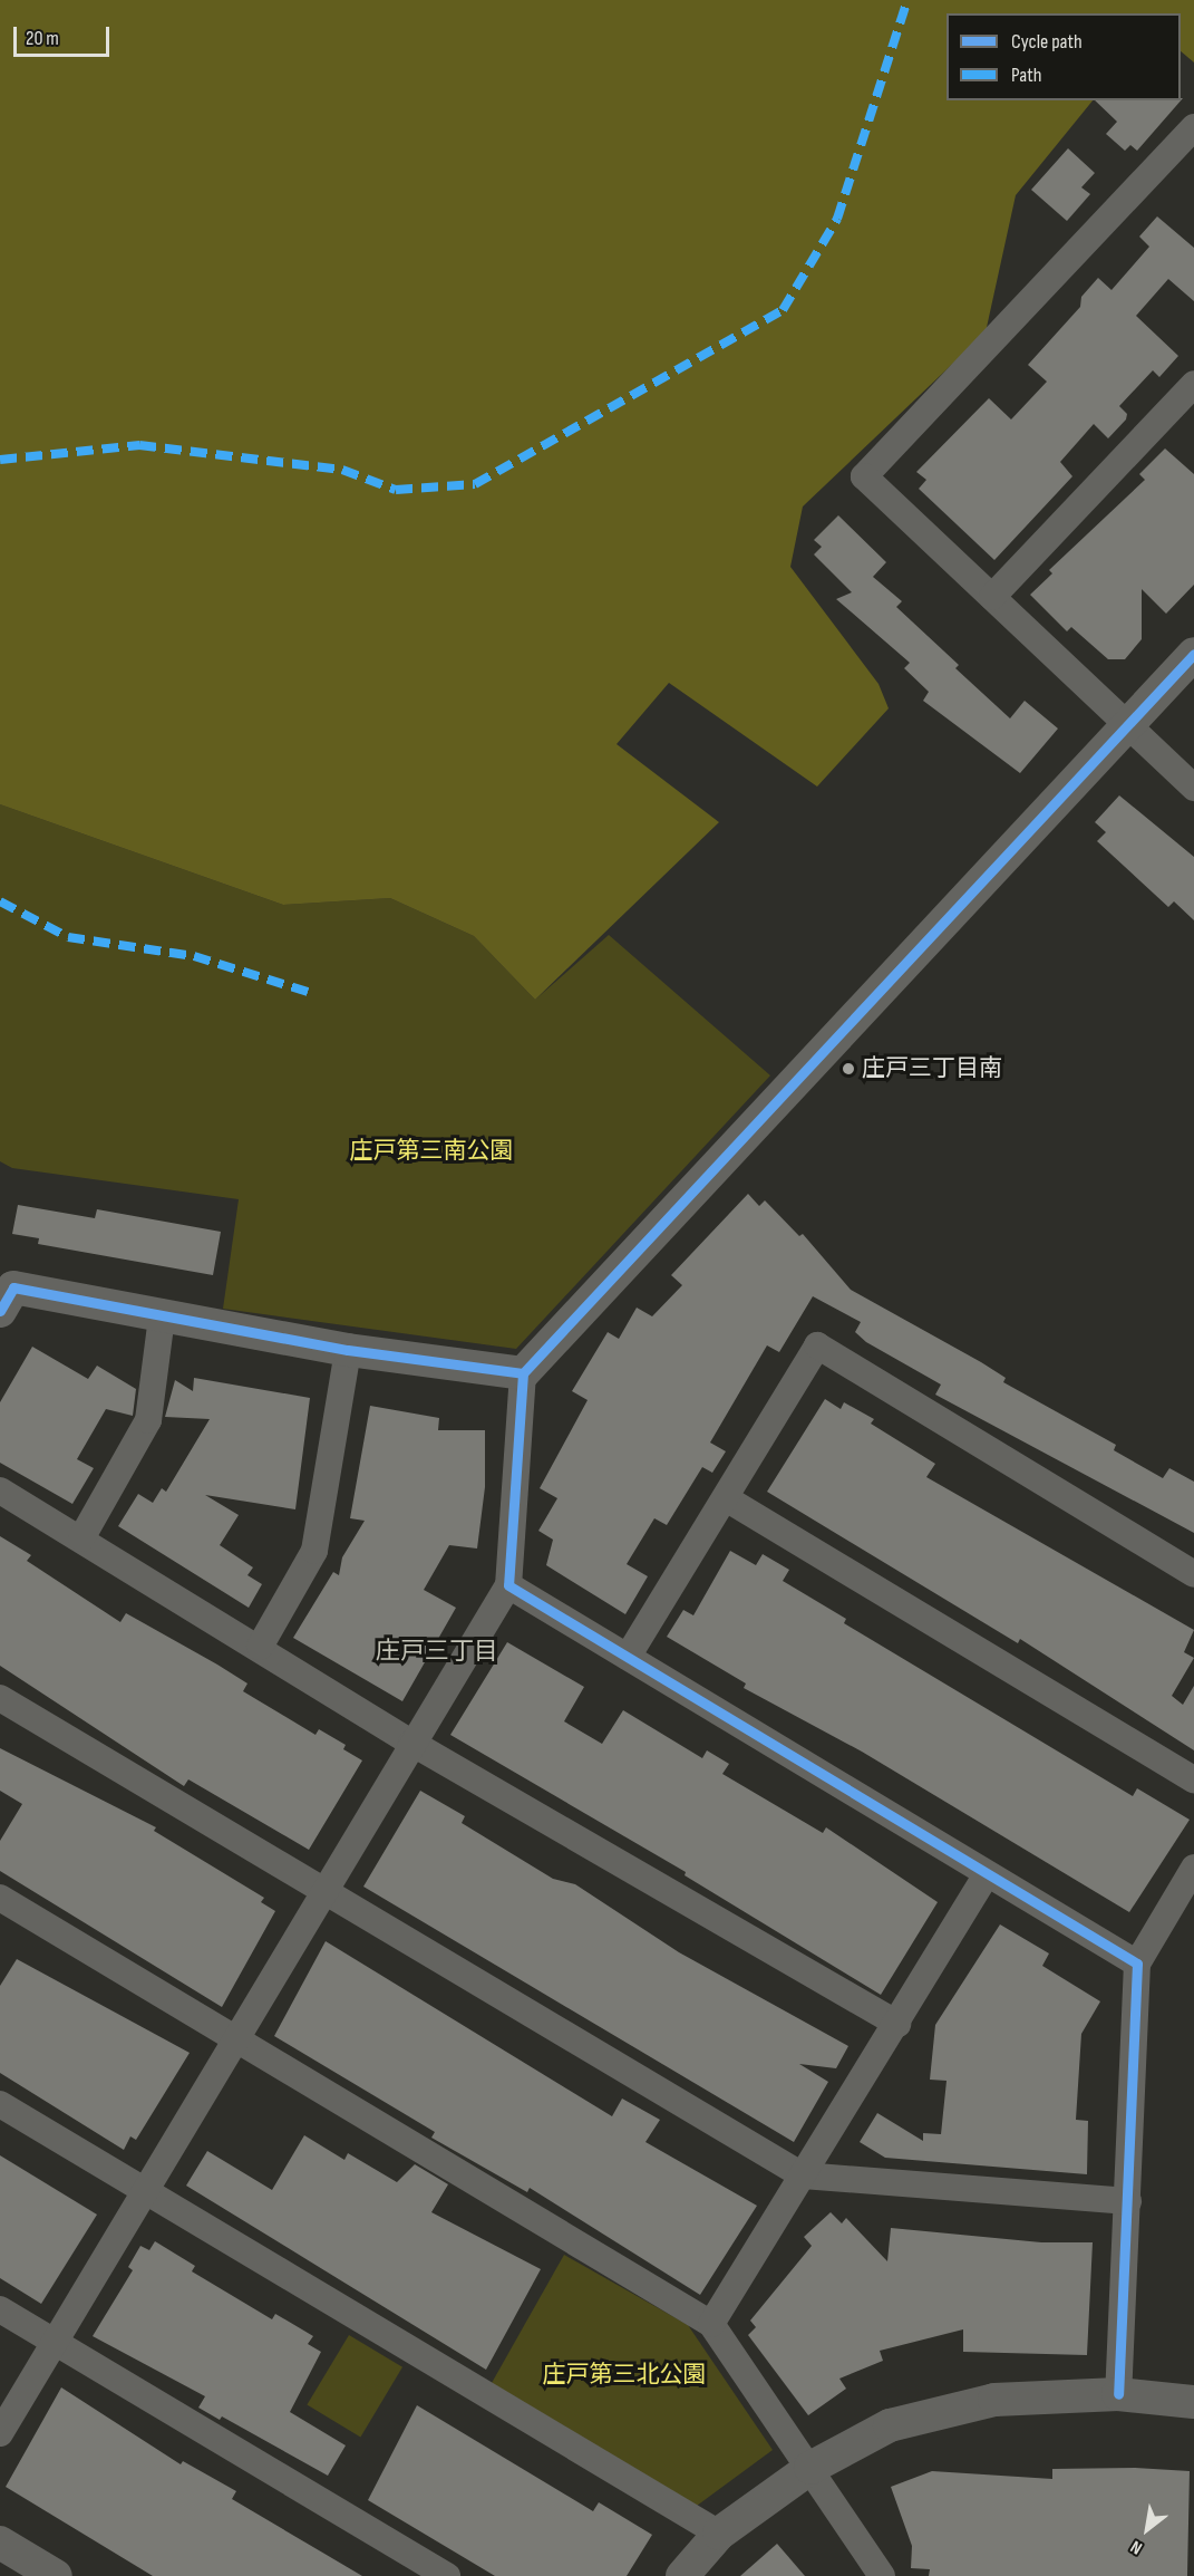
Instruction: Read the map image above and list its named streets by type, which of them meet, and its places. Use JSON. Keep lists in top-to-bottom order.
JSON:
{
  "districts": ["庄戸三丁目"],
  "parks": ["庄戸第三南公園", "庄戸第三北公園"],
  "places": ["庄戸三丁目南"],
  "legend": ["Cycle path", "Path"],
  "scale_bar": "20 m",
  "north": "bottom left"
}
